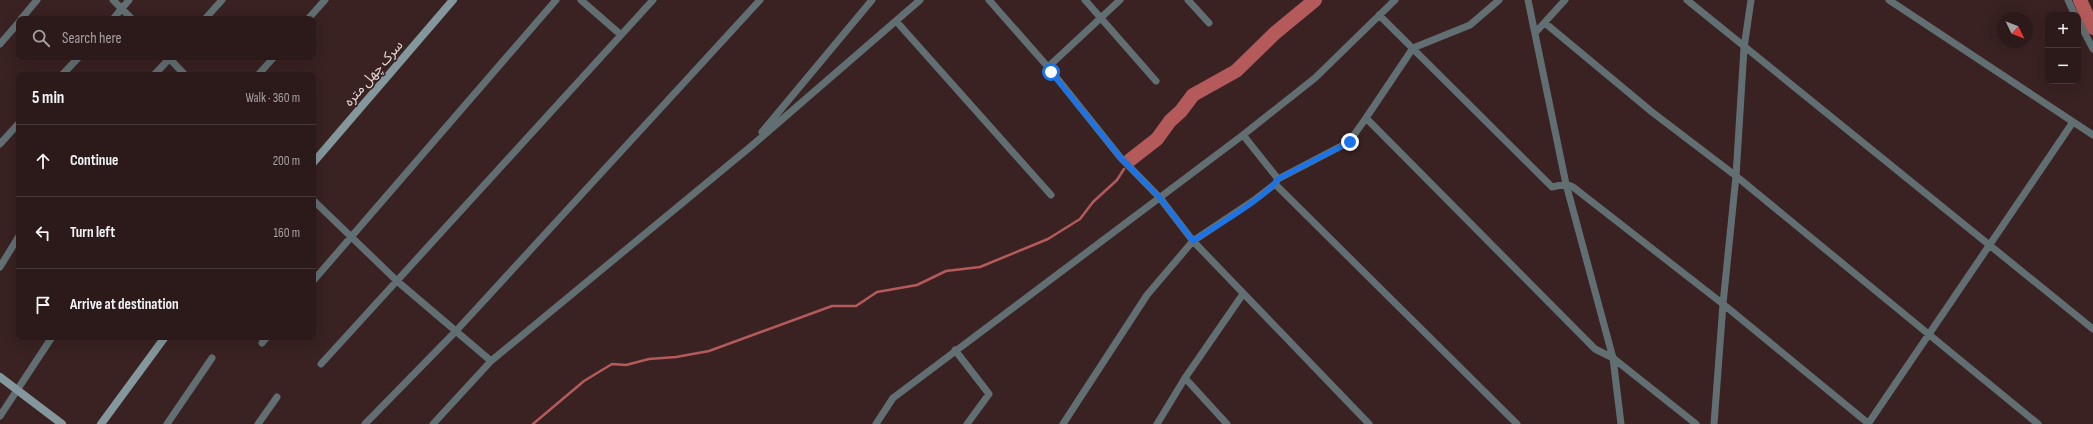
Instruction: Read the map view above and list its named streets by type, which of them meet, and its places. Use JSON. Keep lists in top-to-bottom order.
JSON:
{
  "streets": {
    "street": ["سرک چهل متره"]
  },
  "north": "bottom right",
  "page": {
    "map_buttons": ["+", "−"],
    "search": "Search here",
    "heading": ["5 min", "Walk · 360 m"],
    "list": [
      ["Continue", "200 m"],
      ["Turn left", "160 m"],
      "Arrive at destination"
    ]
  }
}
